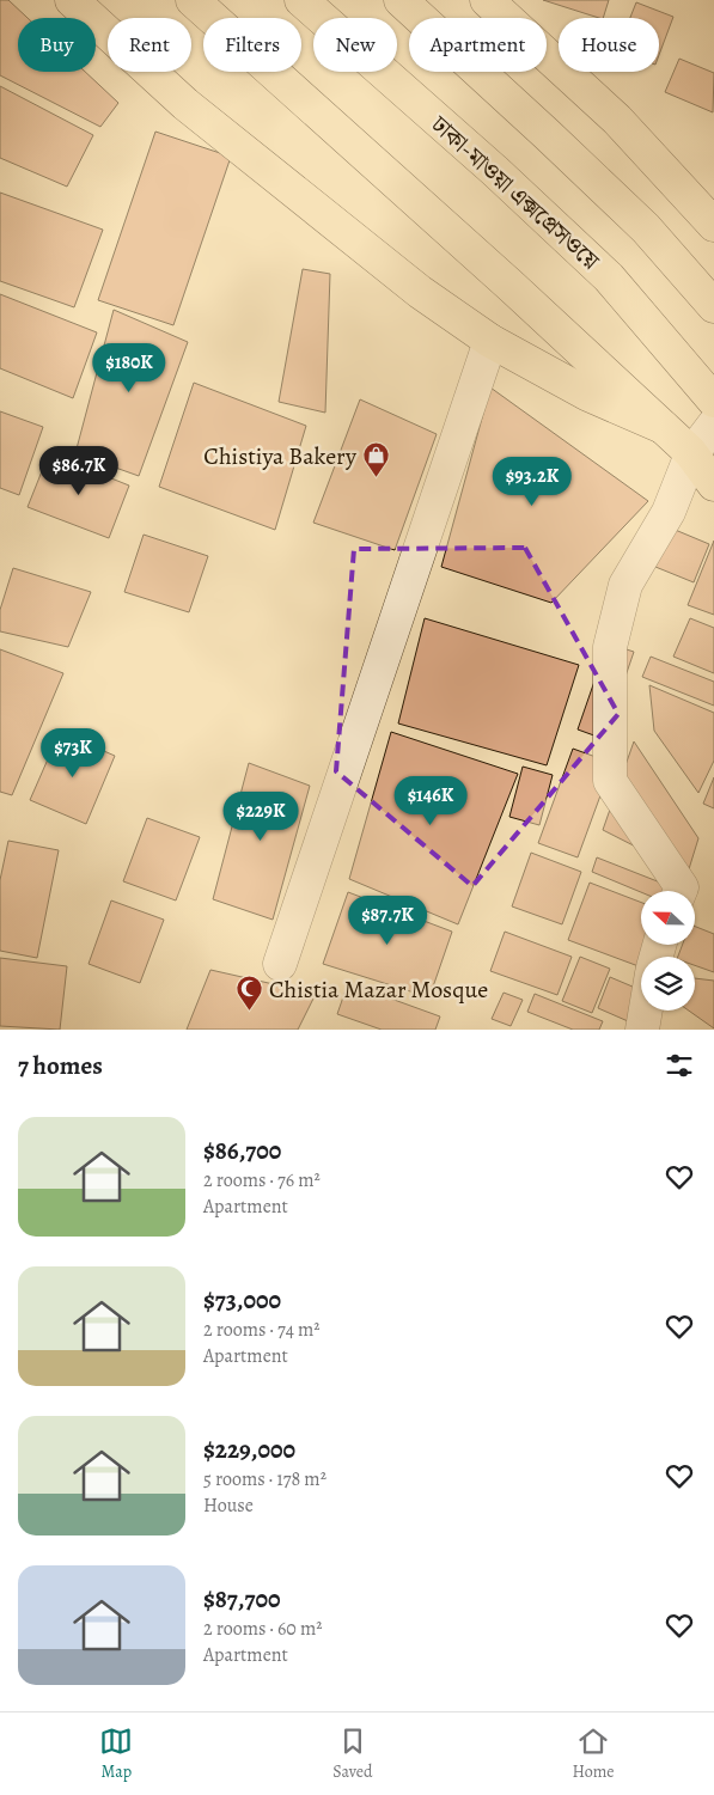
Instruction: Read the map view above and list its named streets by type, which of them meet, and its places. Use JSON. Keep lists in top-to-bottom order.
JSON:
{
  "streets": {
    "highway": ["ঢাকা-মাওয়া এক্সপ্রেসওয়ে"]
  },
  "places": {
    "shop": ["Chistiya Bakery"],
    "mosque": ["Chistia Mazar Mosque"]
  },
  "north": "left",
  "page": {
    "chip": [
      "Buy",
      "Rent",
      "Filters",
      "New",
      "Apartment",
      "House"
    ],
    "price": [
      "$180K",
      "$86.7K",
      "$93.2K",
      "$73K",
      "$146K",
      "$229K",
      "$87.7K"
    ],
    "heading": "7 homes",
    "list": [
      {
        "name": "$86,700",
        "note": "2 rooms · 76 m² · Apartment"
      },
      {
        "name": "$73,000",
        "note": "2 rooms · 74 m² · Apartment"
      },
      {
        "name": "$229,000",
        "note": "5 rooms · 178 m² · House"
      },
      {
        "name": "$87,700",
        "note": "2 rooms · 60 m² · Apartment"
      }
    ],
    "tabs": ["Map", "Saved", "Home"]
  }
}
